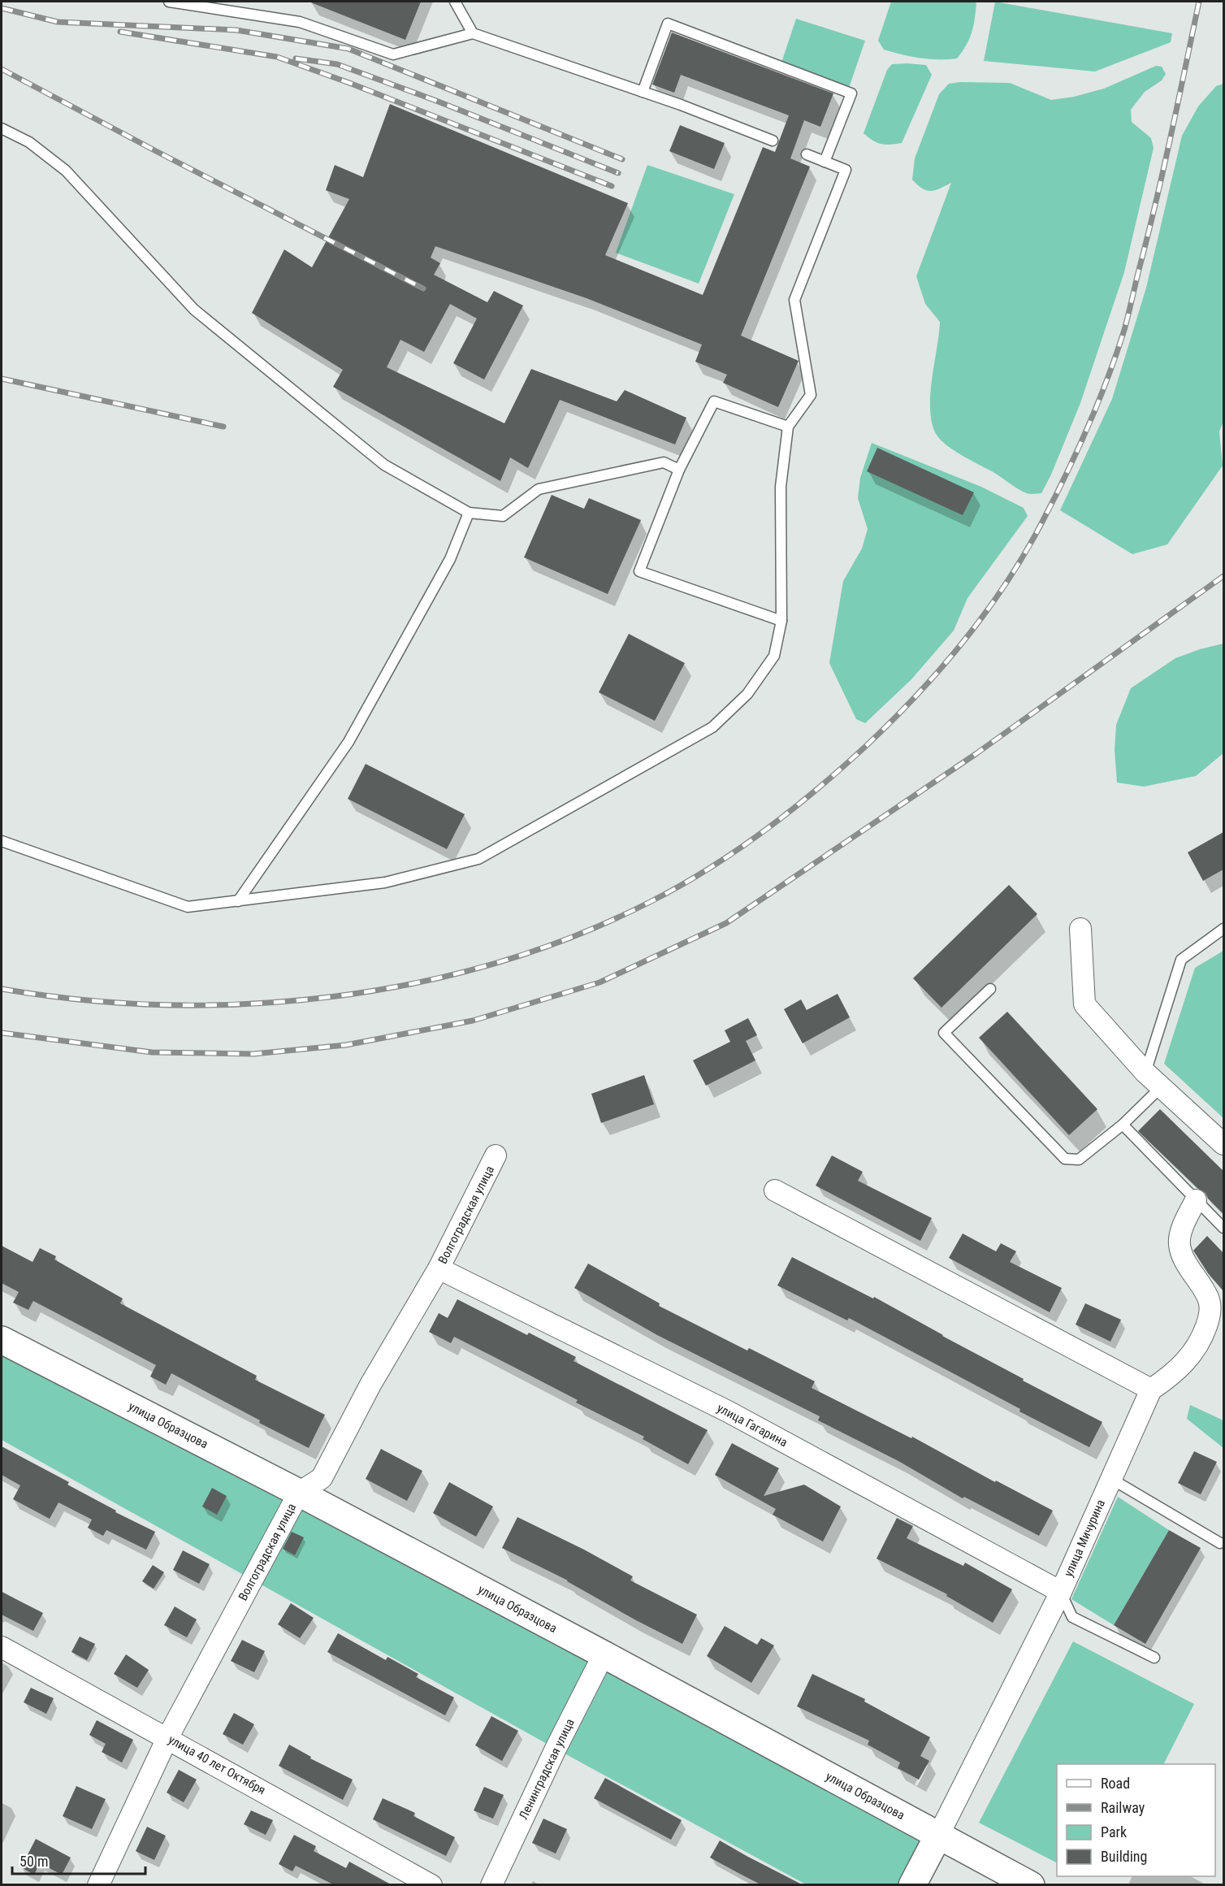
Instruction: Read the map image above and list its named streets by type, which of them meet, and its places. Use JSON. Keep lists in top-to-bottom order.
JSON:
{
  "streets": {
    "street": [
      "Волгоградская улица",
      "улица Образцова",
      "улица Гагарина",
      "улица Мичурина",
      "улица 40 лет Октября",
      "Ленинградская улица"
    ]
  },
  "crossings": [
    ["Волгоградская улица", "улица Образцова"],
    ["Волгоградская улица", "улица Гагарина"],
    ["Волгоградская улица", "улица 40 лет Октября"],
    ["улица Образцова", "улица Мичурина"],
    ["улица Образцова", "Ленинградская улица"],
    ["улица Гагарина", "улица Мичурина"]
  ],
  "legend": [
    "Road",
    "Railway",
    "Park",
    "Building"
  ],
  "scale_bar": "50 m"
}
